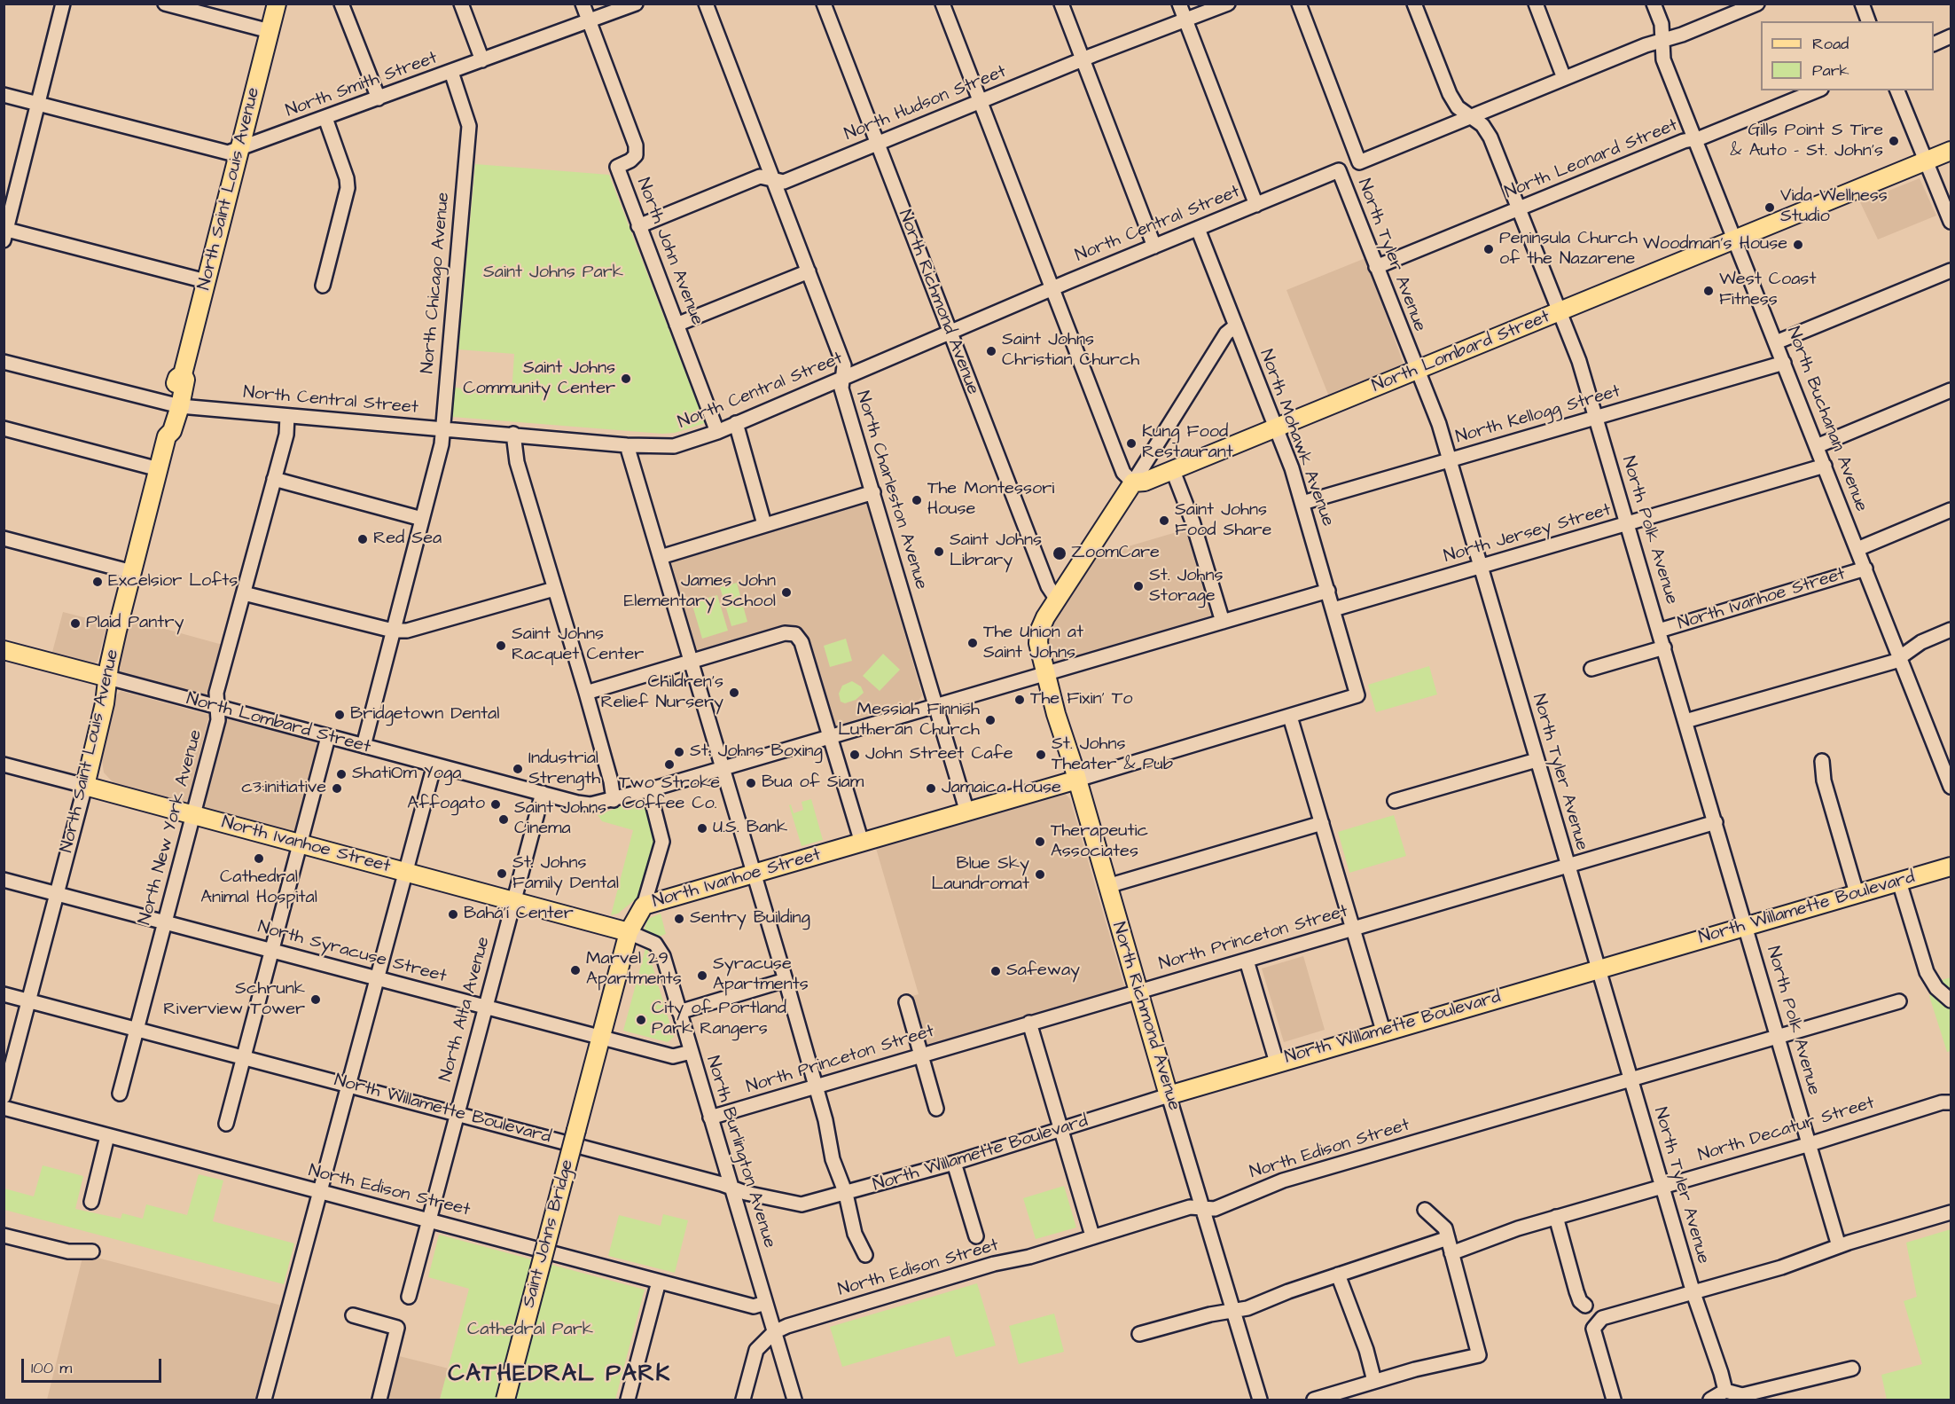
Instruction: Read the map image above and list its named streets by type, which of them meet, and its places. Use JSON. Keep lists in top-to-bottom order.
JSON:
{
  "streets": {
    "main road": [
      "North Saint Louis Avenue",
      "North Richmond Avenue",
      "North Lombard Street",
      "North Ivanhoe Street",
      "North Willamette Boulevard",
      "Saint Johns Bridge"
    ],
    "street": [
      "North Smith Street",
      "North Hudson Street",
      "North Leonard Street",
      "North Central Street",
      "North John Avenue",
      "North Tyler Avenue",
      "North Chicago Avenue",
      "North Kellogg Street",
      "North Buchanan Avenue",
      "North Mohawk Avenue",
      "North Charleston Avenue",
      "North Polk Avenue",
      "North Jersey Street",
      "North New York Avenue",
      "North Princeton Street",
      "North Syracuse Street",
      "North Alta Avenue",
      "North Decatur Street",
      "North Edison Street",
      "North Burlington Avenue"
    ]
  },
  "crossings": [
    ["North Smith Street", "North Saint Louis Avenue"],
    ["North Smith Street", "North John Avenue"],
    ["North Smith Street", "North Chicago Avenue"],
    ["North Hudson Street", "North John Avenue"],
    ["North Hudson Street", "North Richmond Avenue"],
    ["North Hudson Street", "North Charleston Avenue"],
    ["North Leonard Street", "North Tyler Avenue"],
    ["North Leonard Street", "North Buchanan Avenue"],
    ["North Leonard Street", "North Polk Avenue"],
    ["North Saint Louis Avenue", "North Central Street"],
    ["North Saint Louis Avenue", "North Lombard Street"],
    ["North Saint Louis Avenue", "North Ivanhoe Street"],
    ["North Saint Louis Avenue", "North Willamette Boulevard"],
    ["North Saint Louis Avenue", "North Syracuse Street"],
    ["North Central Street", "North John Avenue"],
    ["North Central Street", "North Tyler Avenue"],
    ["North Central Street", "North Chicago Avenue"],
    ["North Central Street", "North Richmond Avenue"],
    ["North Central Street", "North Mohawk Avenue"],
    ["North Central Street", "North Charleston Avenue"],
    ["North Central Street", "North New York Avenue"],
    ["North Tyler Avenue", "North Lombard Street"],
    ["North Tyler Avenue", "North Kellogg Street"],
    ["North Tyler Avenue", "North Polk Avenue"],
    ["North Tyler Avenue", "North Jersey Street"],
    ["North Tyler Avenue", "North Willamette Boulevard"],
    ["North Tyler Avenue", "North Princeton Street"],
    ["North Tyler Avenue", "North Decatur Street"],
    ["North Tyler Avenue", "North Edison Street"],
    ["North Chicago Avenue", "North Lombard Street"],
    ["North Richmond Avenue", "North Lombard Street"],
    ["North Richmond Avenue", "North Ivanhoe Street"],
    ["North Richmond Avenue", "North Willamette Boulevard"],
    ["North Richmond Avenue", "North Princeton Street"],
    ["North Richmond Avenue", "North Edison Street"],
    ["North Lombard Street", "North Buchanan Avenue"],
    ["North Lombard Street", "North Mohawk Avenue"],
    ["North Lombard Street", "North Charleston Avenue"],
    ["North Lombard Street", "North Polk Avenue"],
    ["North Lombard Street", "North New York Avenue"],
    ["North Lombard Street", "North Alta Avenue"],
    ["North Kellogg Street", "North Buchanan Avenue"],
    ["North Kellogg Street", "North Mohawk Avenue"],
    ["North Kellogg Street", "North Polk Avenue"],
    ["North Buchanan Avenue", "North Jersey Street"],
    ["North Buchanan Avenue", "North Ivanhoe Street"],
    ["North Mohawk Avenue", "North Jersey Street"],
    ["North Mohawk Avenue", "North Ivanhoe Street"],
    ["North Charleston Avenue", "North Ivanhoe Street"],
    ["North Polk Avenue", "North Jersey Street"],
    ["North Polk Avenue", "North Ivanhoe Street"],
    ["North Polk Avenue", "North Willamette Boulevard"],
    ["North Polk Avenue", "North Princeton Street"],
    ["North Polk Avenue", "North Decatur Street"],
    ["North Polk Avenue", "North Edison Street"],
    ["North Ivanhoe Street", "North New York Avenue"],
    ["North Ivanhoe Street", "North Alta Avenue"],
    ["North Ivanhoe Street", "North Burlington Avenue"],
    ["North Ivanhoe Street", "Saint Johns Bridge"],
    ["North New York Avenue", "North Willamette Boulevard"],
    ["North New York Avenue", "North Syracuse Street"],
    ["North Willamette Boulevard", "North Alta Avenue"],
    ["North Willamette Boulevard", "North Burlington Avenue"],
    ["North Princeton Street", "North Burlington Avenue"],
    ["North Syracuse Street", "North Alta Avenue"],
    ["North Syracuse Street", "North Burlington Avenue"],
    ["North Syracuse Street", "Saint Johns Bridge"],
    ["North Alta Avenue", "North Edison Street"],
    ["North Edison Street", "North Burlington Avenue"],
    ["North Burlington Avenue", "Saint Johns Bridge"]
  ],
  "districts": ["CATHEDRAL PARK"],
  "parks": ["Saint Johns Park", "Cathedral Park"],
  "places": [
    "Gills Point S Tire & Auto - St. John's",
    "Vida Wellness Studio",
    "Woodman's House",
    "Peninsula Church of the Nazarene",
    "West Coast Fitness",
    "Saint Johns Christian Church",
    "Saint Johns Community Center",
    "Kung Food Restaurant",
    "The Montessori House",
    "Saint Johns Food Share",
    "Red Sea",
    "Saint Johns Library",
    "ZoomCare",
    "Excelsior Lofts",
    "St. Johns Storage",
    "James John Elementary School",
    "Plaid Pantry",
    "The Union at Saint Johns",
    "Saint Johns Racquet Center",
    "Children's Relief Nursery",
    "The Fixin' To",
    "Bridgetown Dental",
    "Messiah Finnish Lutheran Church",
    "St. Johns Boxing",
    "John Street Cafe",
    "St. Johns Theater & Pub",
    "Two Stroke Coffee Co.",
    "Industrial Strength",
    "ShatiOm Yoga",
    "Bua of Siam",
    "c3:initiative",
    "Jamaica House",
    "Affogato",
    "Saint Johns Cinema",
    "U.S. Bank",
    "Therapeutic Associates",
    "Cathedral Animal Hospital",
    "St. Johns Family Dental",
    "Blue Sky Laundromat",
    "Bahá’í Center",
    "Sentry Building",
    "Marvel 29 Apartments",
    "Safeway",
    "Syracuse Apartments",
    "Schrunk Riverview Tower",
    "City of Portland Park Rangers"
  ],
  "legend": ["Road", "Park"],
  "scale_bar": "100 m"
}
